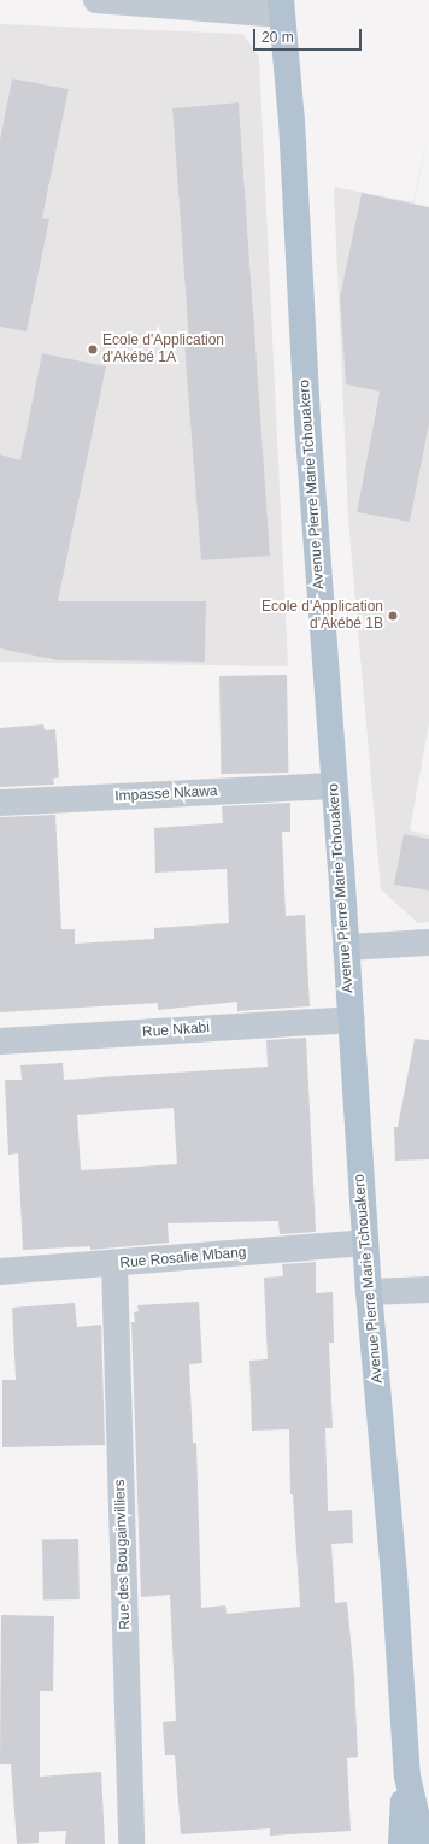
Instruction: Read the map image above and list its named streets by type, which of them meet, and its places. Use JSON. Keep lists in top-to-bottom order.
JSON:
{
  "streets": {
    "main road": ["Avenue Pierre Marie Tchouakero"],
    "street": [
      "Impasse Nkawa",
      "Rue Nkabi",
      "Rue Rosalie Mbang",
      "Rue des Bougainvilliers"
    ]
  },
  "crossings": [
    ["Avenue Pierre Marie Tchouakero", "Impasse Nkawa"],
    ["Avenue Pierre Marie Tchouakero", "Rue Nkabi"],
    ["Avenue Pierre Marie Tchouakero", "Rue Rosalie Mbang"],
    ["Rue Rosalie Mbang", "Rue des Bougainvilliers"]
  ],
  "places": ["Ecole d'Application d'Akébé 1A", "Ecole d'Application d'Akébé 1B"],
  "scale_bar": "20 m"
}
